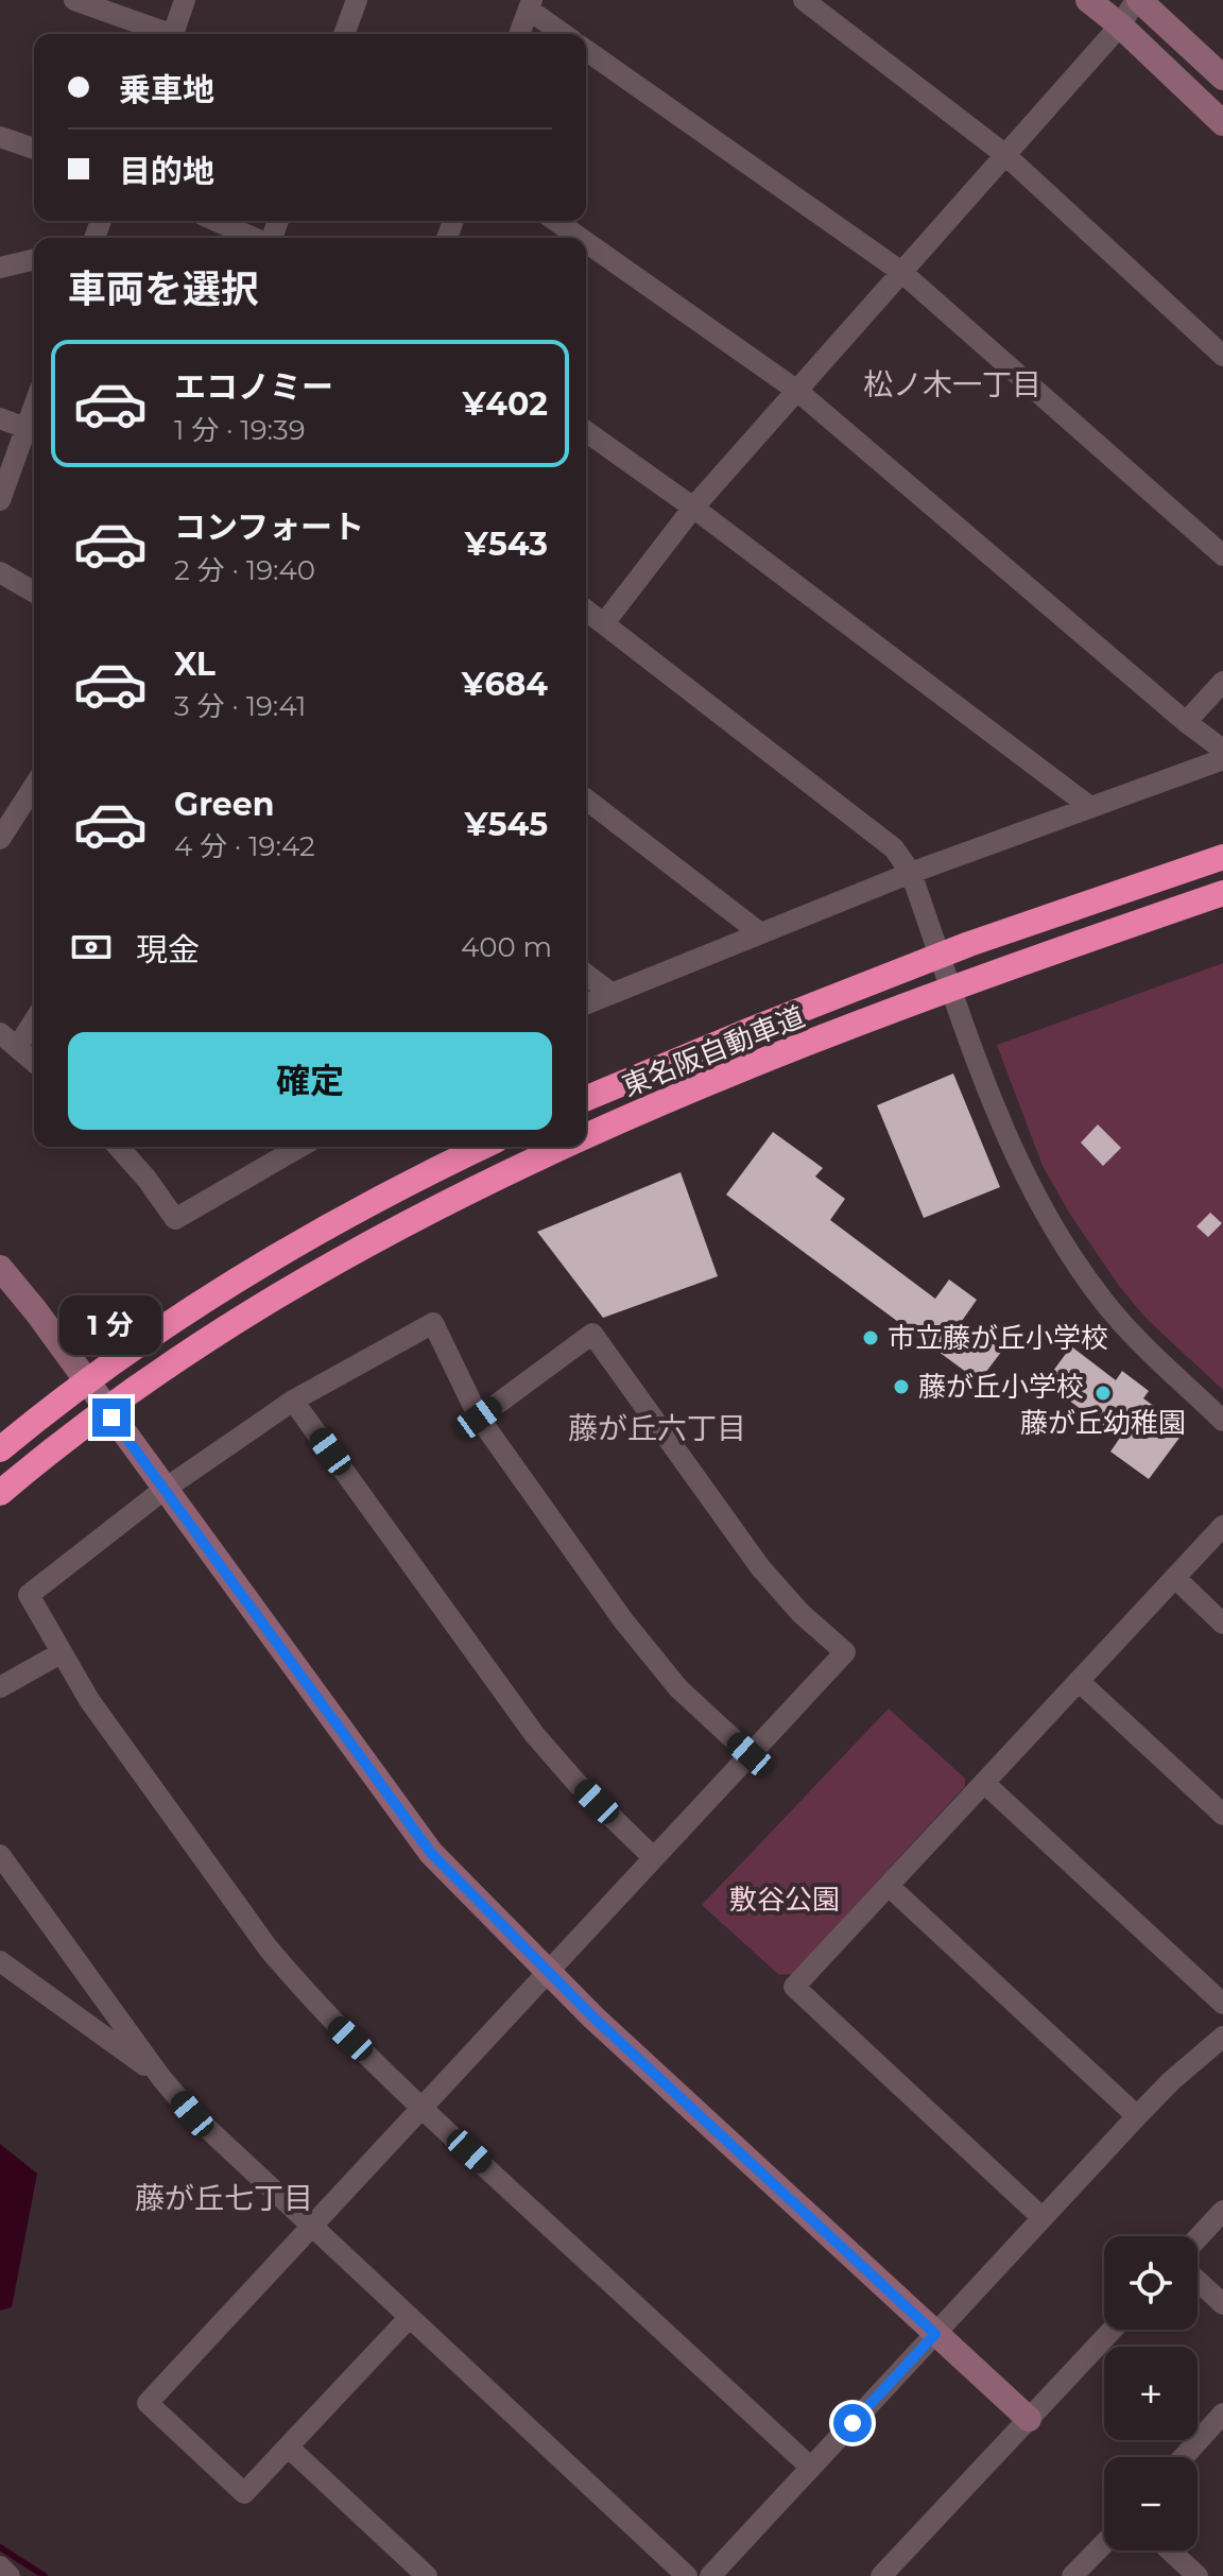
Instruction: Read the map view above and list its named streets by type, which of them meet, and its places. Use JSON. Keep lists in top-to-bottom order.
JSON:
{
  "streets": {
    "highway": ["東名阪自動車道"]
  },
  "districts": ["松ノ木一丁目", "藤が丘六丁目", "藤が丘七丁目"],
  "parks": ["敷谷公園"],
  "places": ["市立藤が丘小学校", "藤が丘小学校", "藤が丘幼稚園"],
  "page": {
    "banner": ["乗車地", "目的地"],
    "heading": "車両を選択",
    "list": [
      {
        "name": "エコノミー",
        "note": "1 分 · 19:39",
        "value": "¥402"
      },
      {
        "name": "コンフォート",
        "note": "2 分 · 19:40",
        "value": "¥543"
      },
      {
        "name": "XL",
        "note": "3 分 · 19:41",
        "value": "¥684"
      },
      {
        "name": "Green",
        "note": "4 分 · 19:42",
        "value": "¥545"
      }
    ],
    "pay": ["現金", "400 m"],
    "buttons": "確定",
    "bubble": "1 分",
    "map_buttons": ["+", "−"]
  }
}
